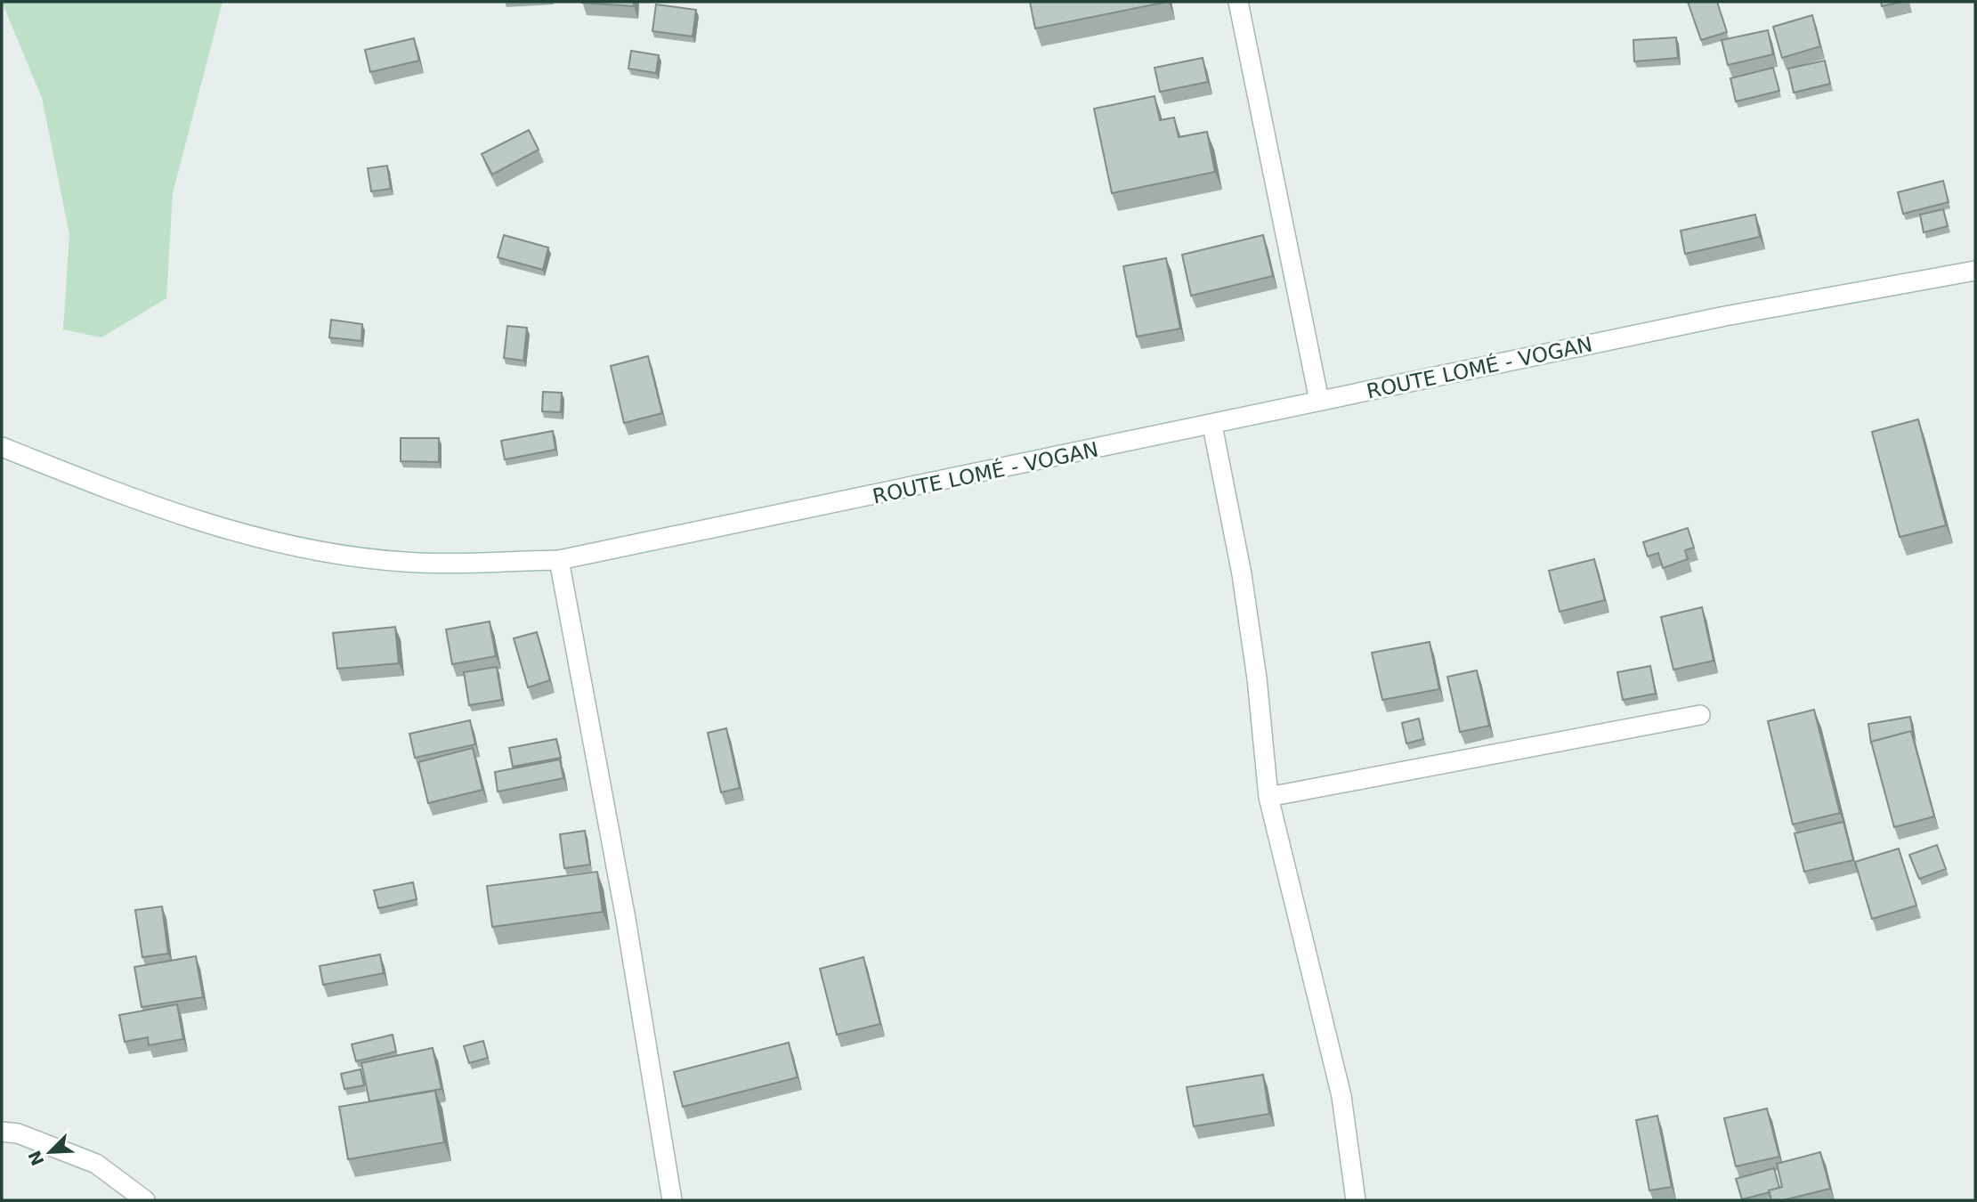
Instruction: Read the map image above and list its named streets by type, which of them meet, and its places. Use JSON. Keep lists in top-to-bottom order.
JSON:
{
  "streets": {
    "street": ["ROUTE LOMÉ - VOGAN"]
  },
  "north": "bottom left"
}
